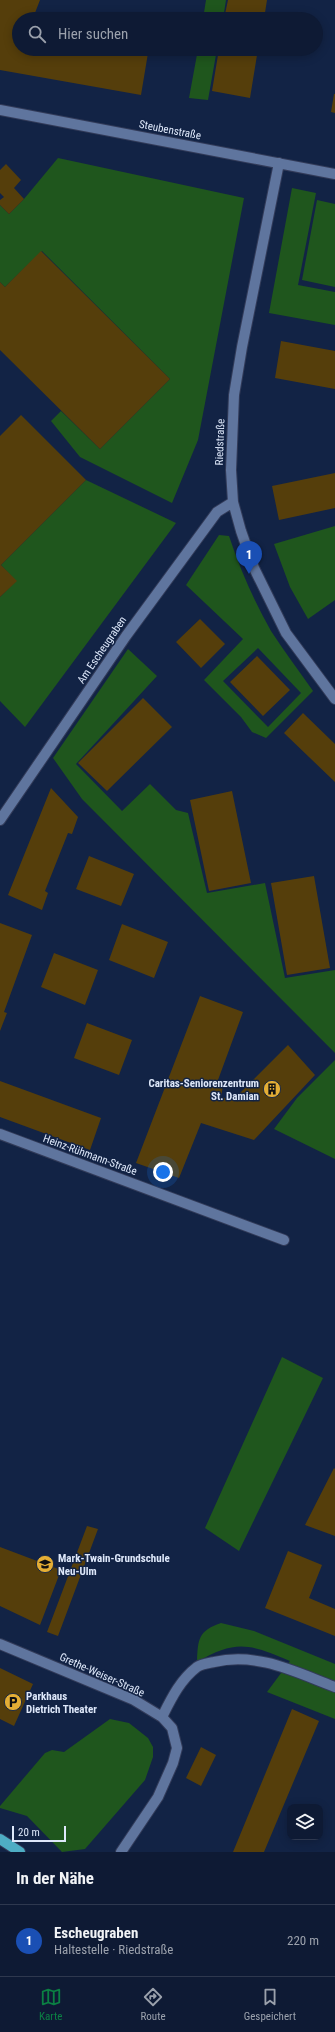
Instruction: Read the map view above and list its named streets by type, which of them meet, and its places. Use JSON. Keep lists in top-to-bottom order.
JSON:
{
  "streets": {
    "street": [
      "Steubenstraße",
      "Riedstraße",
      "Am Escheugraben",
      "Heinz-Rühmann-Straße",
      "Grethe-Weiser-Straße"
    ]
  },
  "crossings": [
    ["Steubenstraße", "Riedstraße"],
    ["Riedstraße", "Am Escheugraben"]
  ],
  "places": {
    "building": ["Caritas-Seniorenzentrum St. Damian"],
    "school or university": ["Mark-Twain-Grundschule Neu-Ulm"],
    "parking": ["Parkhaus Dietrich Theater"]
  },
  "scale_bar": "20 m",
  "page": {
    "search": "Hier suchen",
    "pins": "1",
    "scale": "20 m",
    "heading": "In der Nähe",
    "list": [
      {
        "mark": "1",
        "name": "Escheugraben",
        "note": "Haltestelle · Riedstraße",
        "value": "220 m"
      }
    ],
    "nav": ["Karte", "Route", "Gespeichert"]
  }
}
